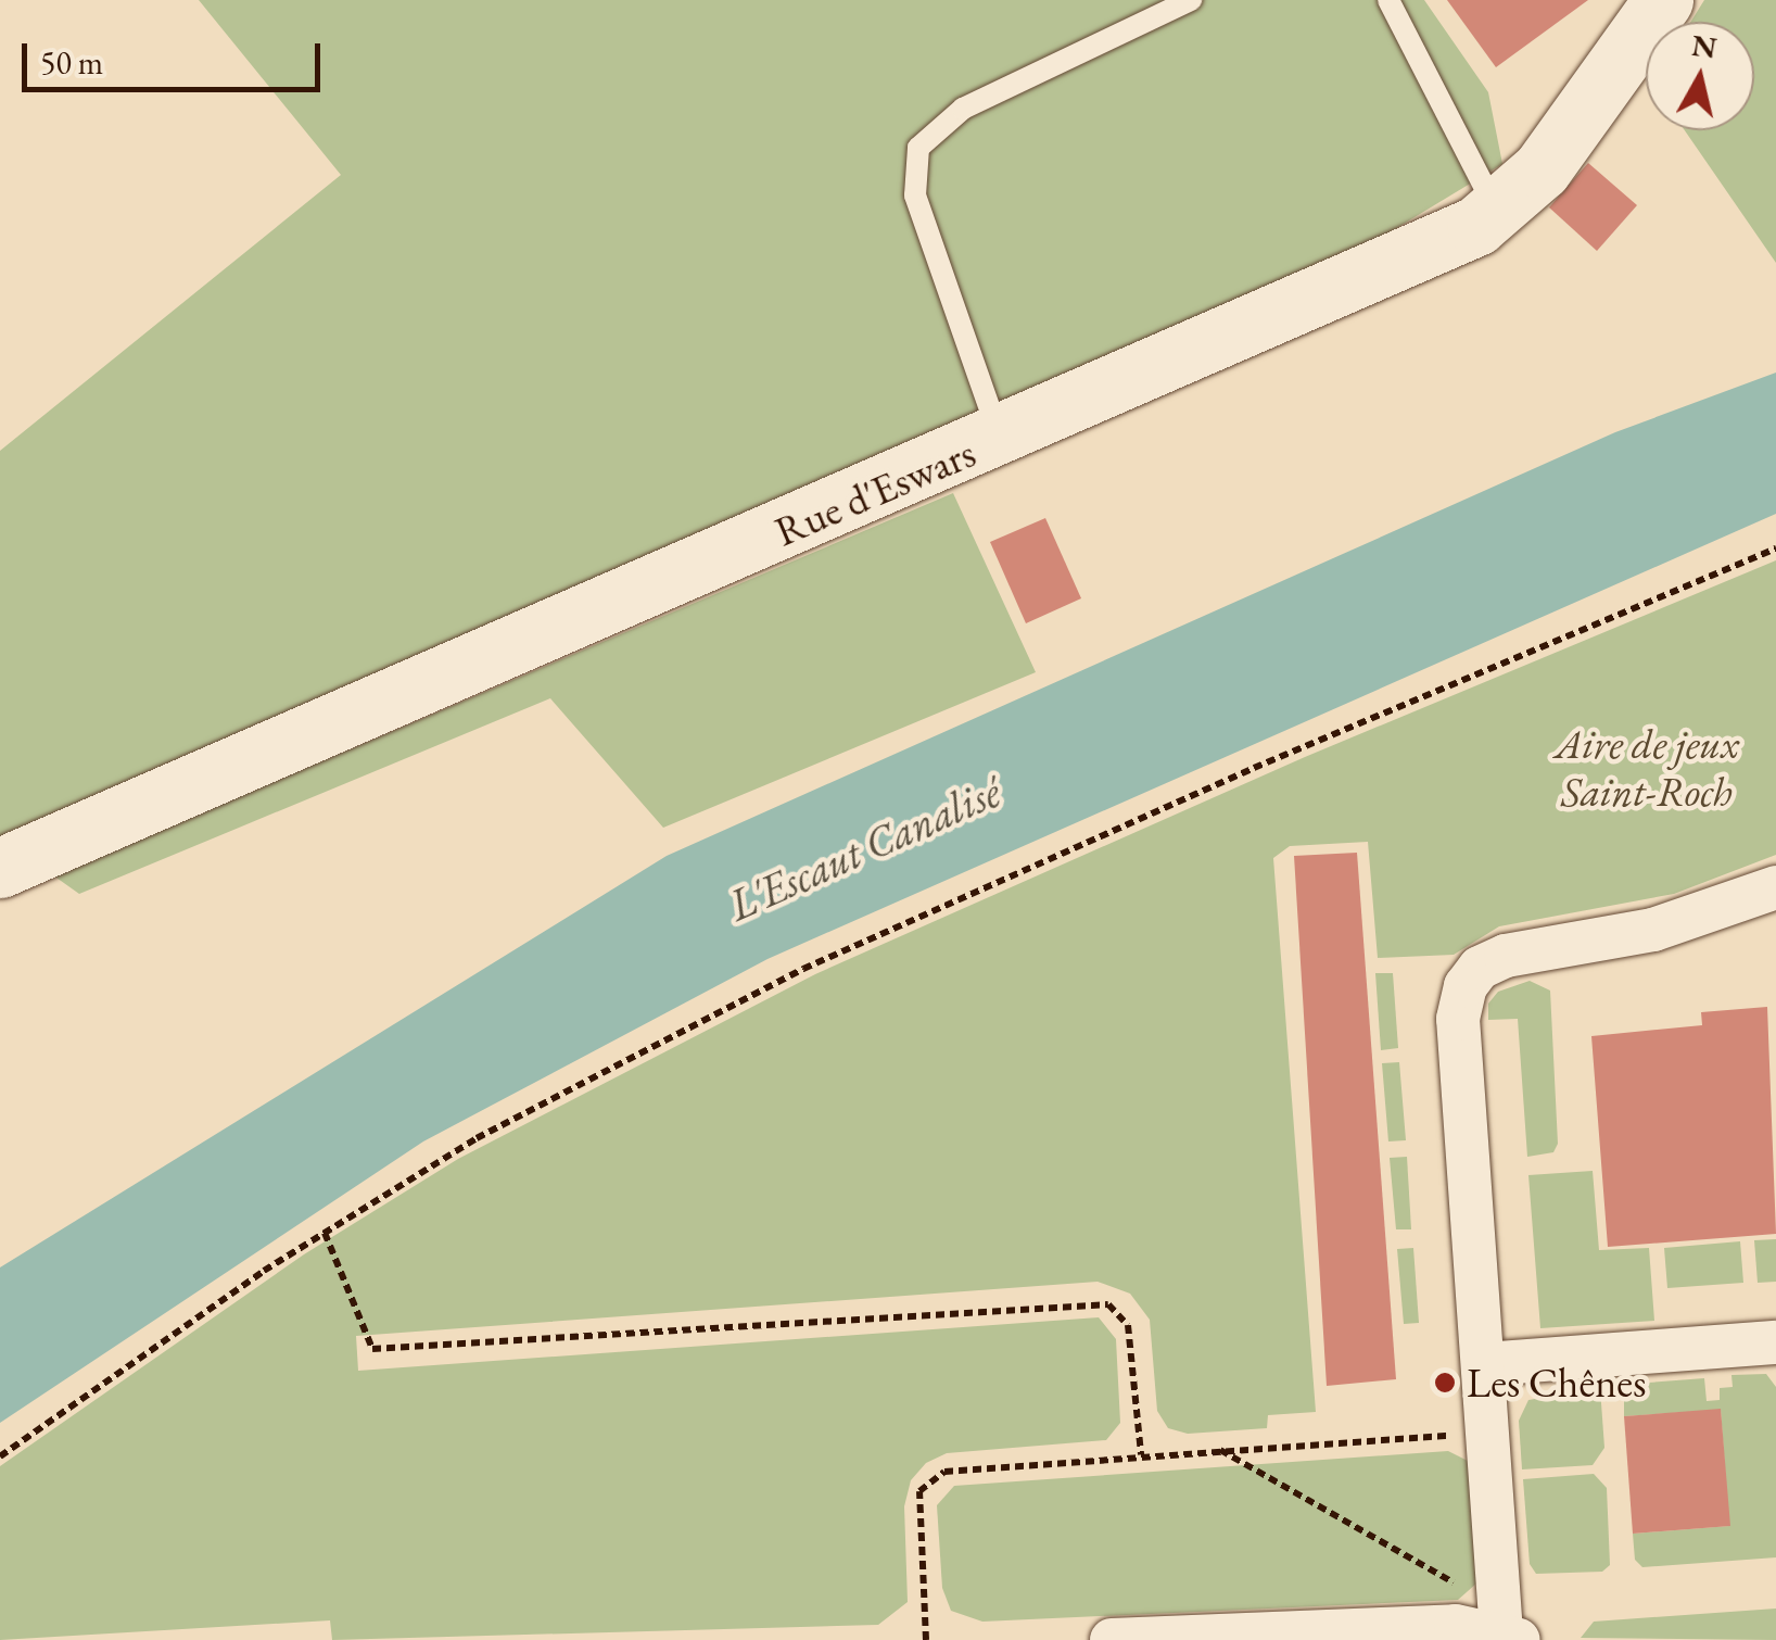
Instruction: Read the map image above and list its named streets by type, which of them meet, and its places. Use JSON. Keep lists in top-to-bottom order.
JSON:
{
  "streets": {
    "street": ["Rue d'Eswars"]
  },
  "water": ["L'Escaut Canalisé"],
  "parks": ["Aire de jeux Saint-Roch"],
  "places": ["Les Chênes"],
  "scale_bar": "50 m",
  "north": "top"
}
